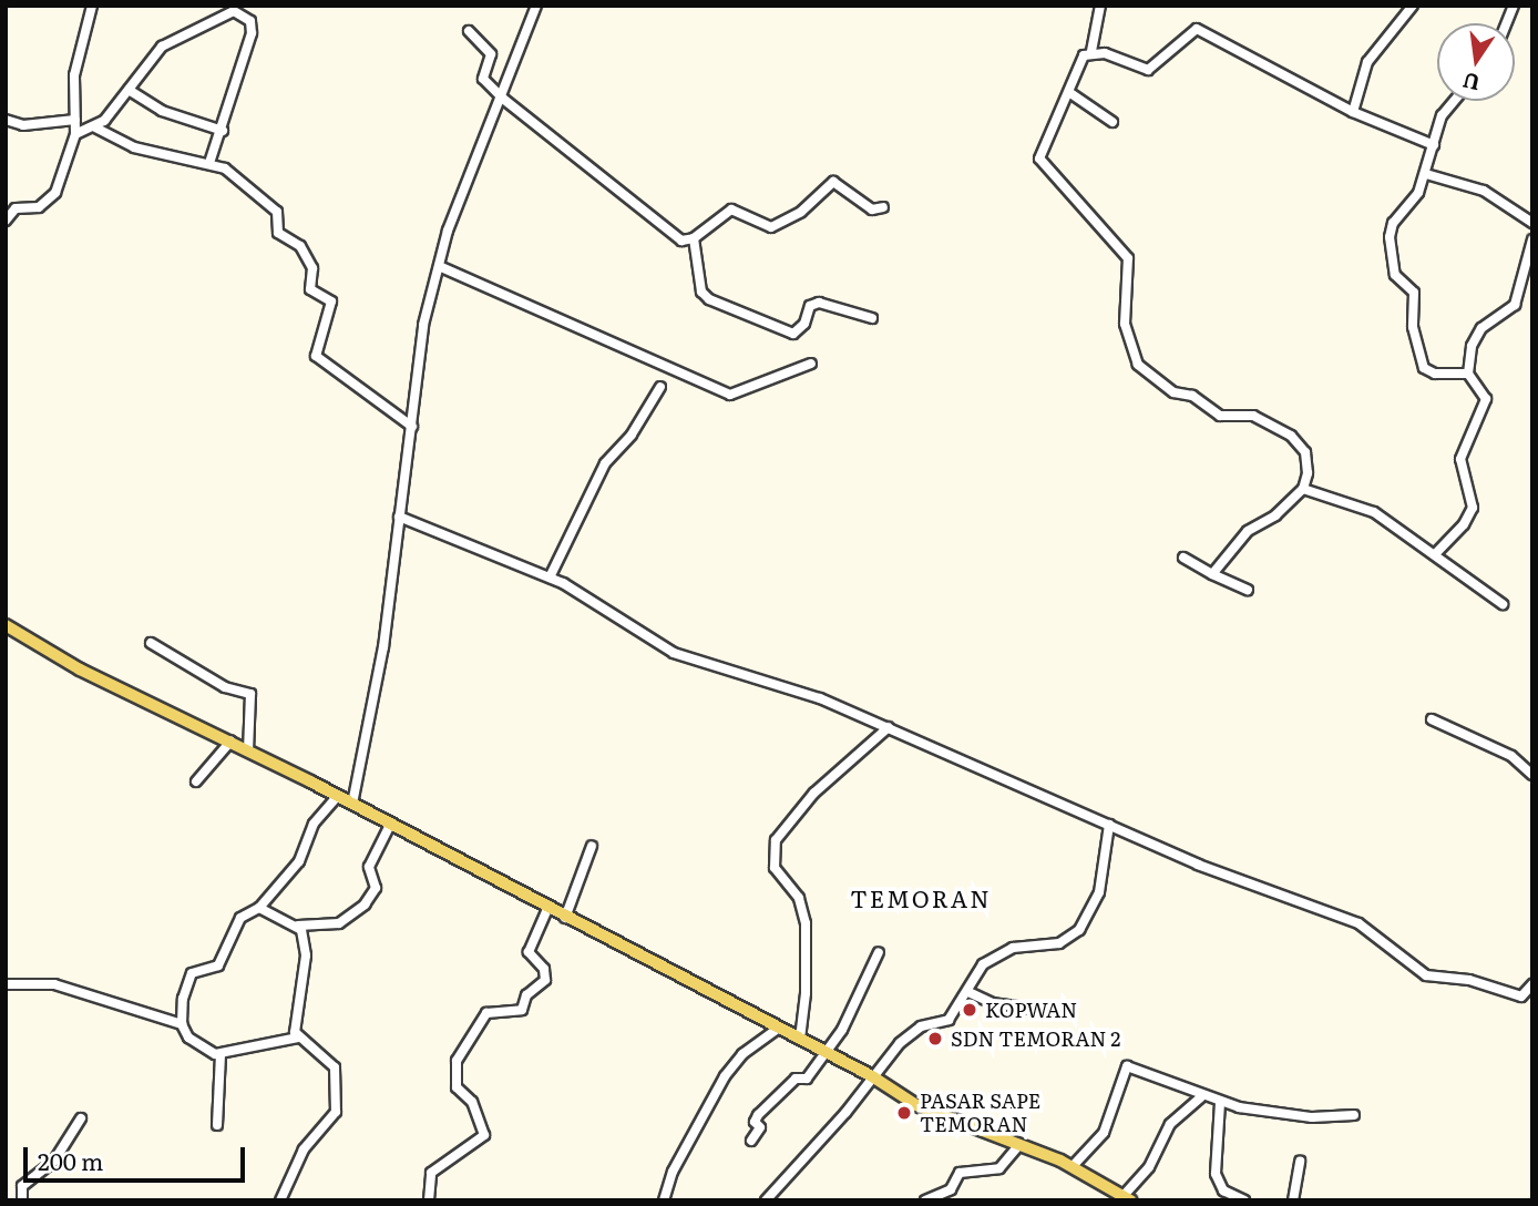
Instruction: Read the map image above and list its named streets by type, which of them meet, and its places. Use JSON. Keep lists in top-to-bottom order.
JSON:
{
  "districts": ["TEMORAN"],
  "places": ["KOPWAN", "SDN TEMORAN 2", "PASAR SAPE TEMORAN"],
  "scale_bar": "200 m",
  "north": "bottom"
}
